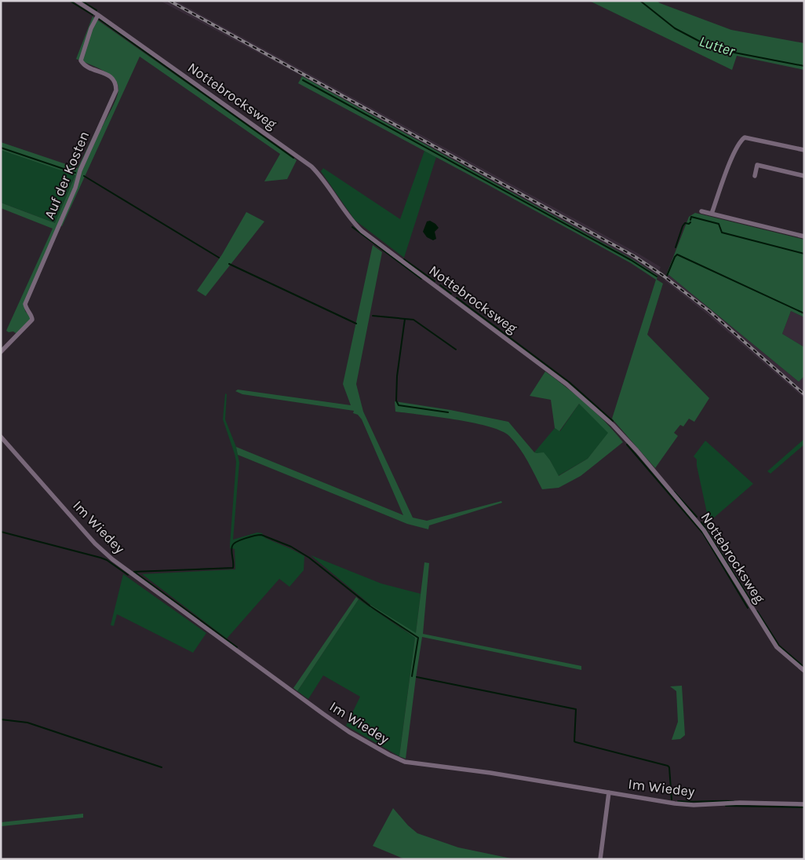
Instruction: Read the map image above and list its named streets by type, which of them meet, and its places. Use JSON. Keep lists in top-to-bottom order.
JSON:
{
  "streets": {
    "street": ["Nottebrocksweg", "Auf der Kosten", "Im Wiedey"]
  },
  "crossings": [
    ["Nottebrocksweg", "Auf der Kosten"]
  ],
  "water": ["Lutter"]
}
